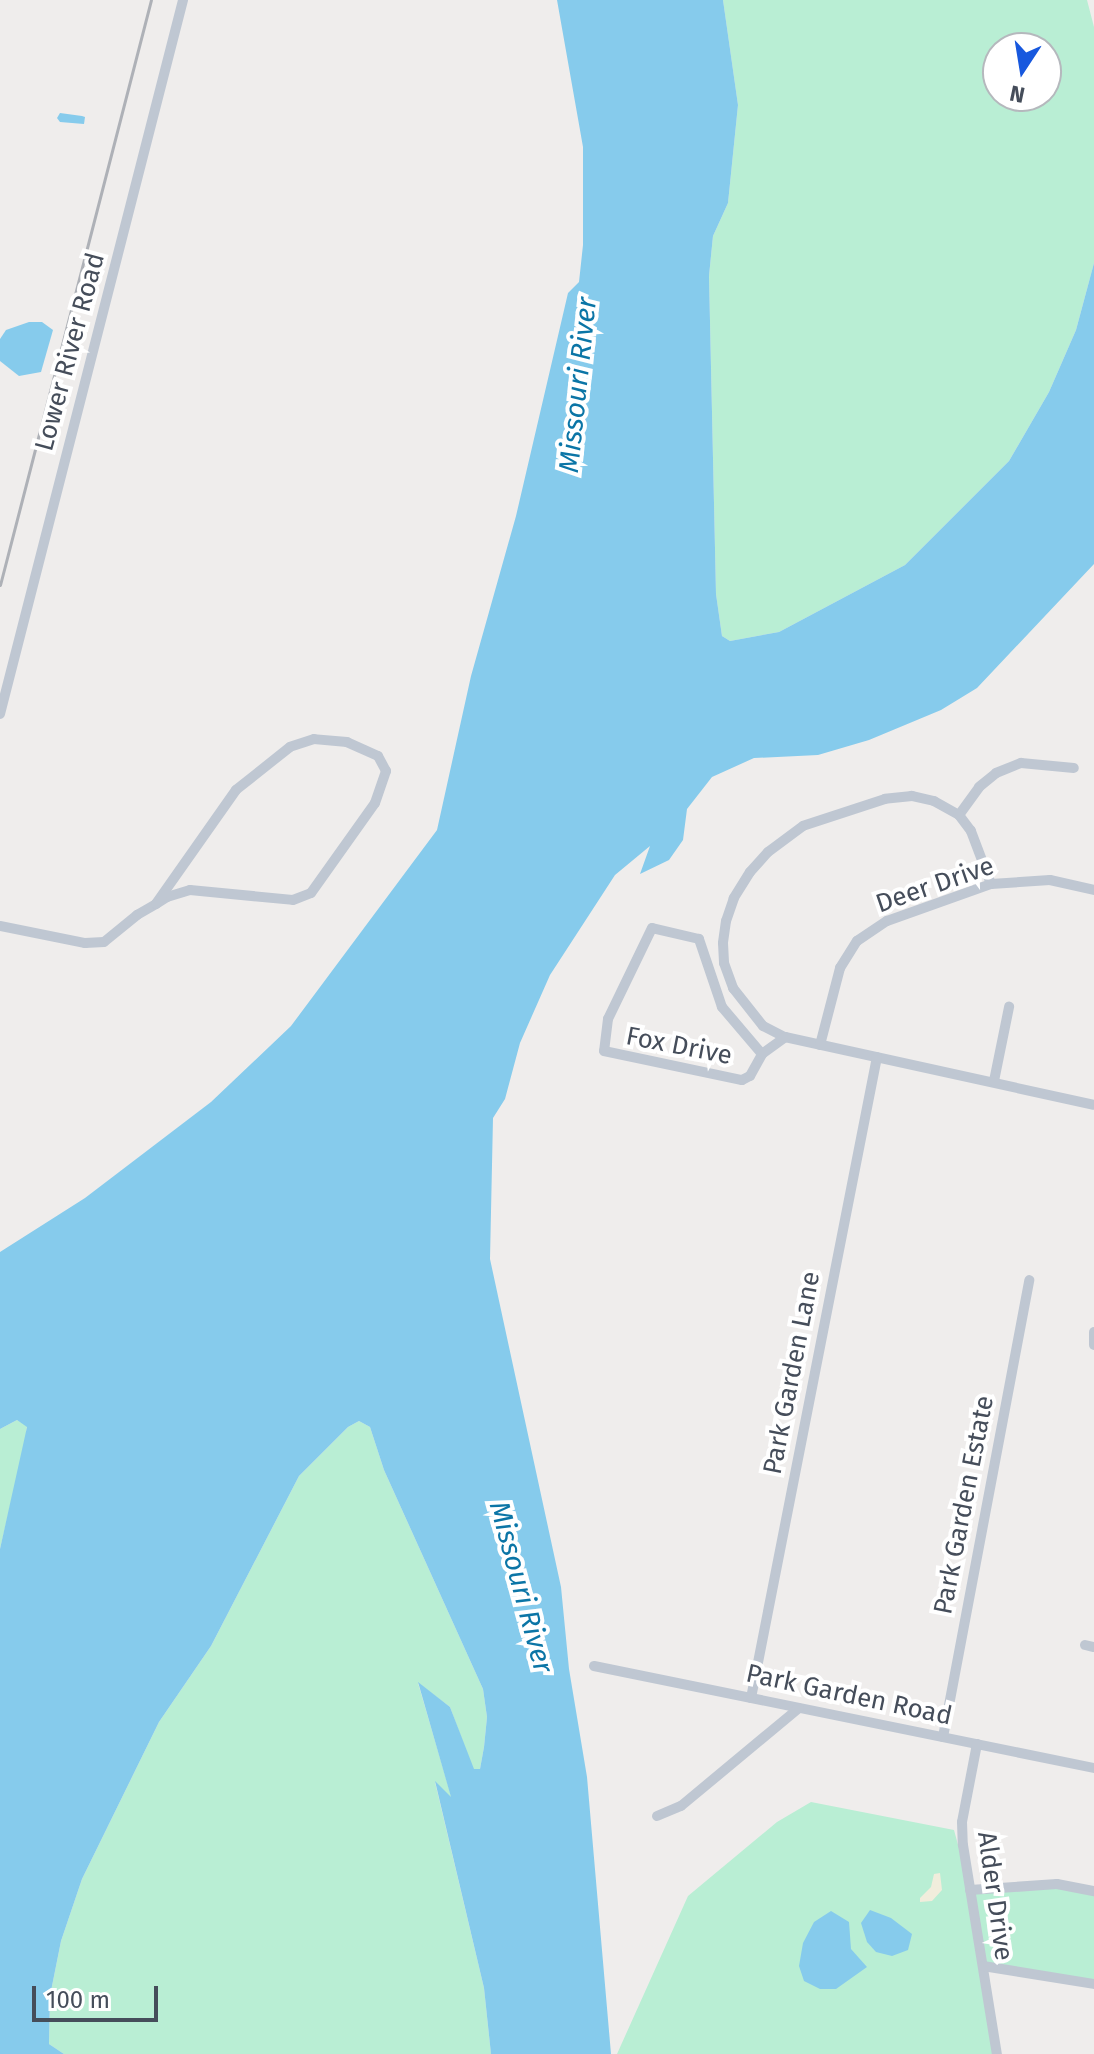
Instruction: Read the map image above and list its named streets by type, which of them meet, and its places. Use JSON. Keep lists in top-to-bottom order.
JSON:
{
  "streets": {
    "street": [
      "Lower River Road",
      "Deer Drive",
      "Fox Drive",
      "Park Garden Lane",
      "Park Garden Estate",
      "Park Garden Road",
      "Alder Drive"
    ]
  },
  "crossings": [
    ["Deer Drive", "Fox Drive"],
    ["Fox Drive", "Park Garden Lane"],
    ["Park Garden Lane", "Park Garden Road"],
    ["Park Garden Estate", "Park Garden Road"],
    ["Park Garden Road", "Alder Drive"]
  ],
  "water": ["Missouri River"],
  "scale_bar": "100 m",
  "north": "bottom"
}
